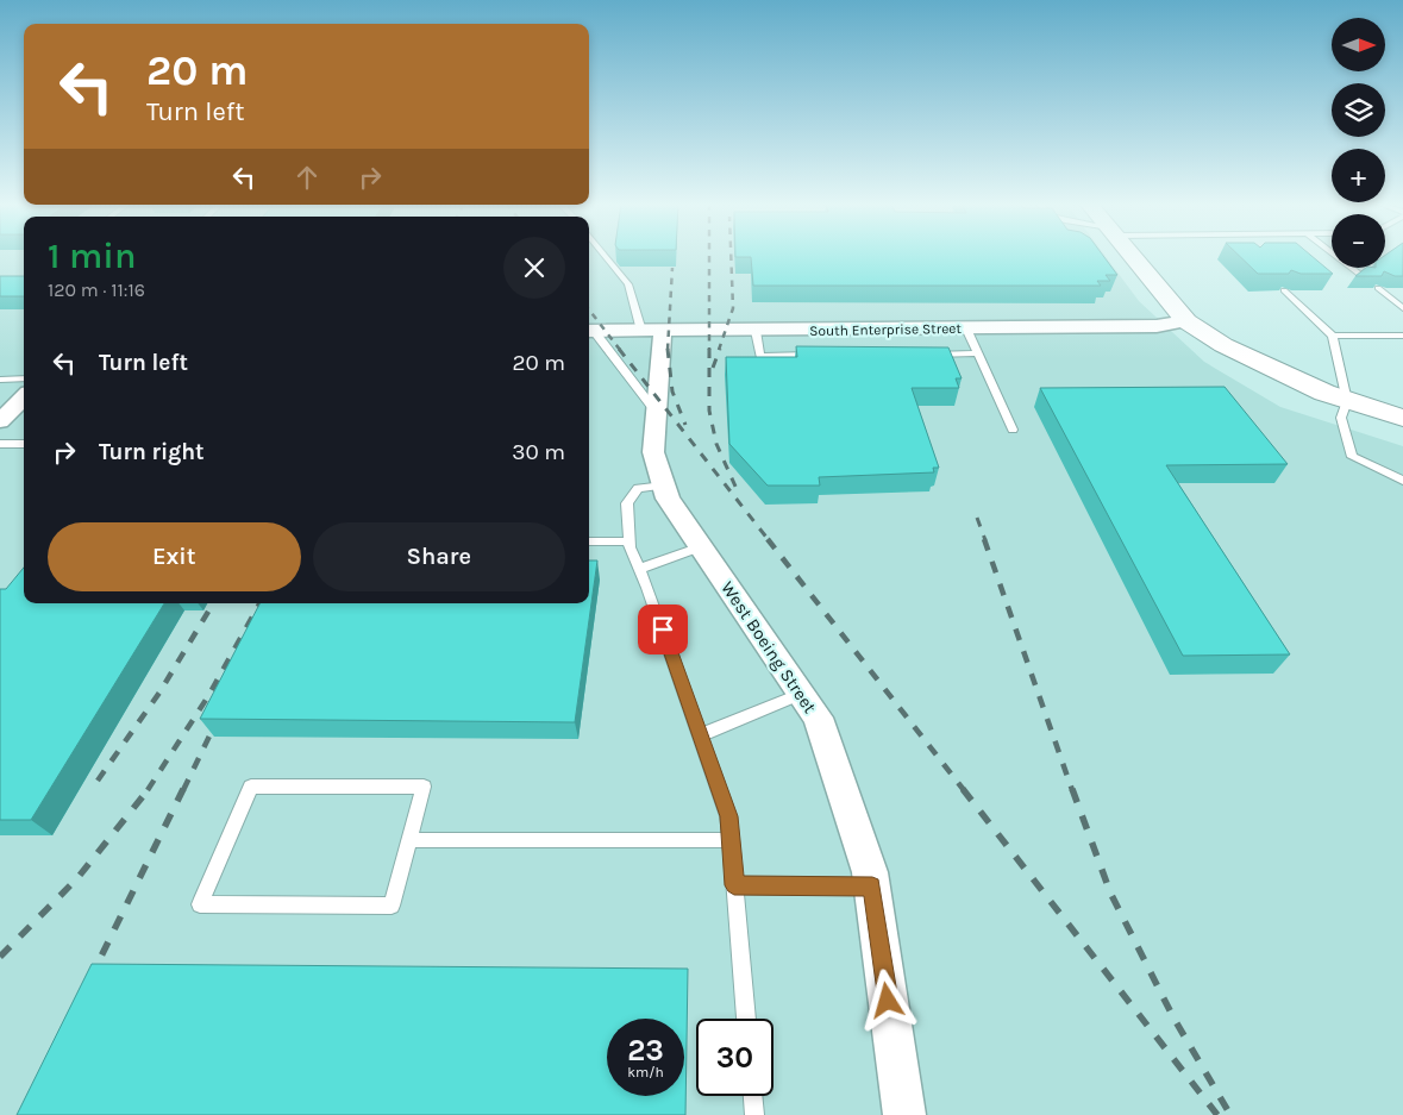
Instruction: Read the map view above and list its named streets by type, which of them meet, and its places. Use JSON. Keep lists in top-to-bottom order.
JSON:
{
  "streets": {
    "street": ["South Enterprise Street", "West Boeing Street"]
  },
  "crossings": [
    ["South Enterprise Street", "West Boeing Street"]
  ],
  "north": "right",
  "page": {
    "map_buttons": ["+", "−"],
    "turn": ["20 m", "Turn left"],
    "heading": ["1 min", "120 m · 11:16"],
    "list": [
      {
        "name": "Turn left",
        "value": "20 m"
      },
      {
        "name": "Turn right",
        "value": "30 m"
      }
    ],
    "buttons": ["Exit", "Share"],
    "speed": "23 km/h",
    "limit": "30"
  }
}
